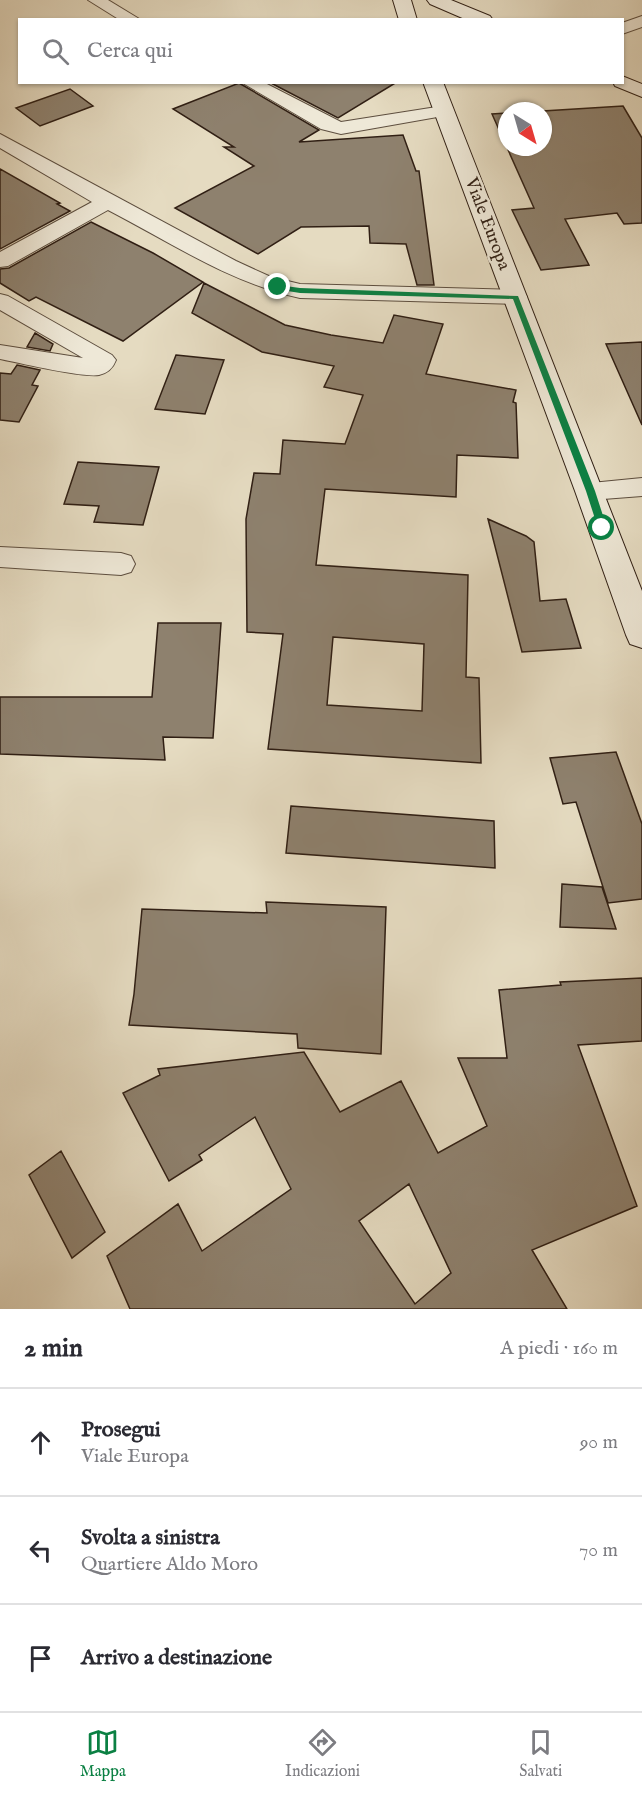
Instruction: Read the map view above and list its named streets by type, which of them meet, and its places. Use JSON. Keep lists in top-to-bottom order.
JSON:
{
  "streets": {
    "street": ["Viale Europa"]
  },
  "north": "bottom right",
  "page": {
    "search": "Cerca qui",
    "heading": ["2 min", "A piedi · 160 m"],
    "list": [
      ["Prosegui", "Viale Europa", "90 m"],
      ["Svolta a sinistra", "Quartiere Aldo Moro", "70 m"],
      "Arrivo a destinazione"
    ],
    "nav": ["Mappa", "Indicazioni", "Salvati"]
  }
}
